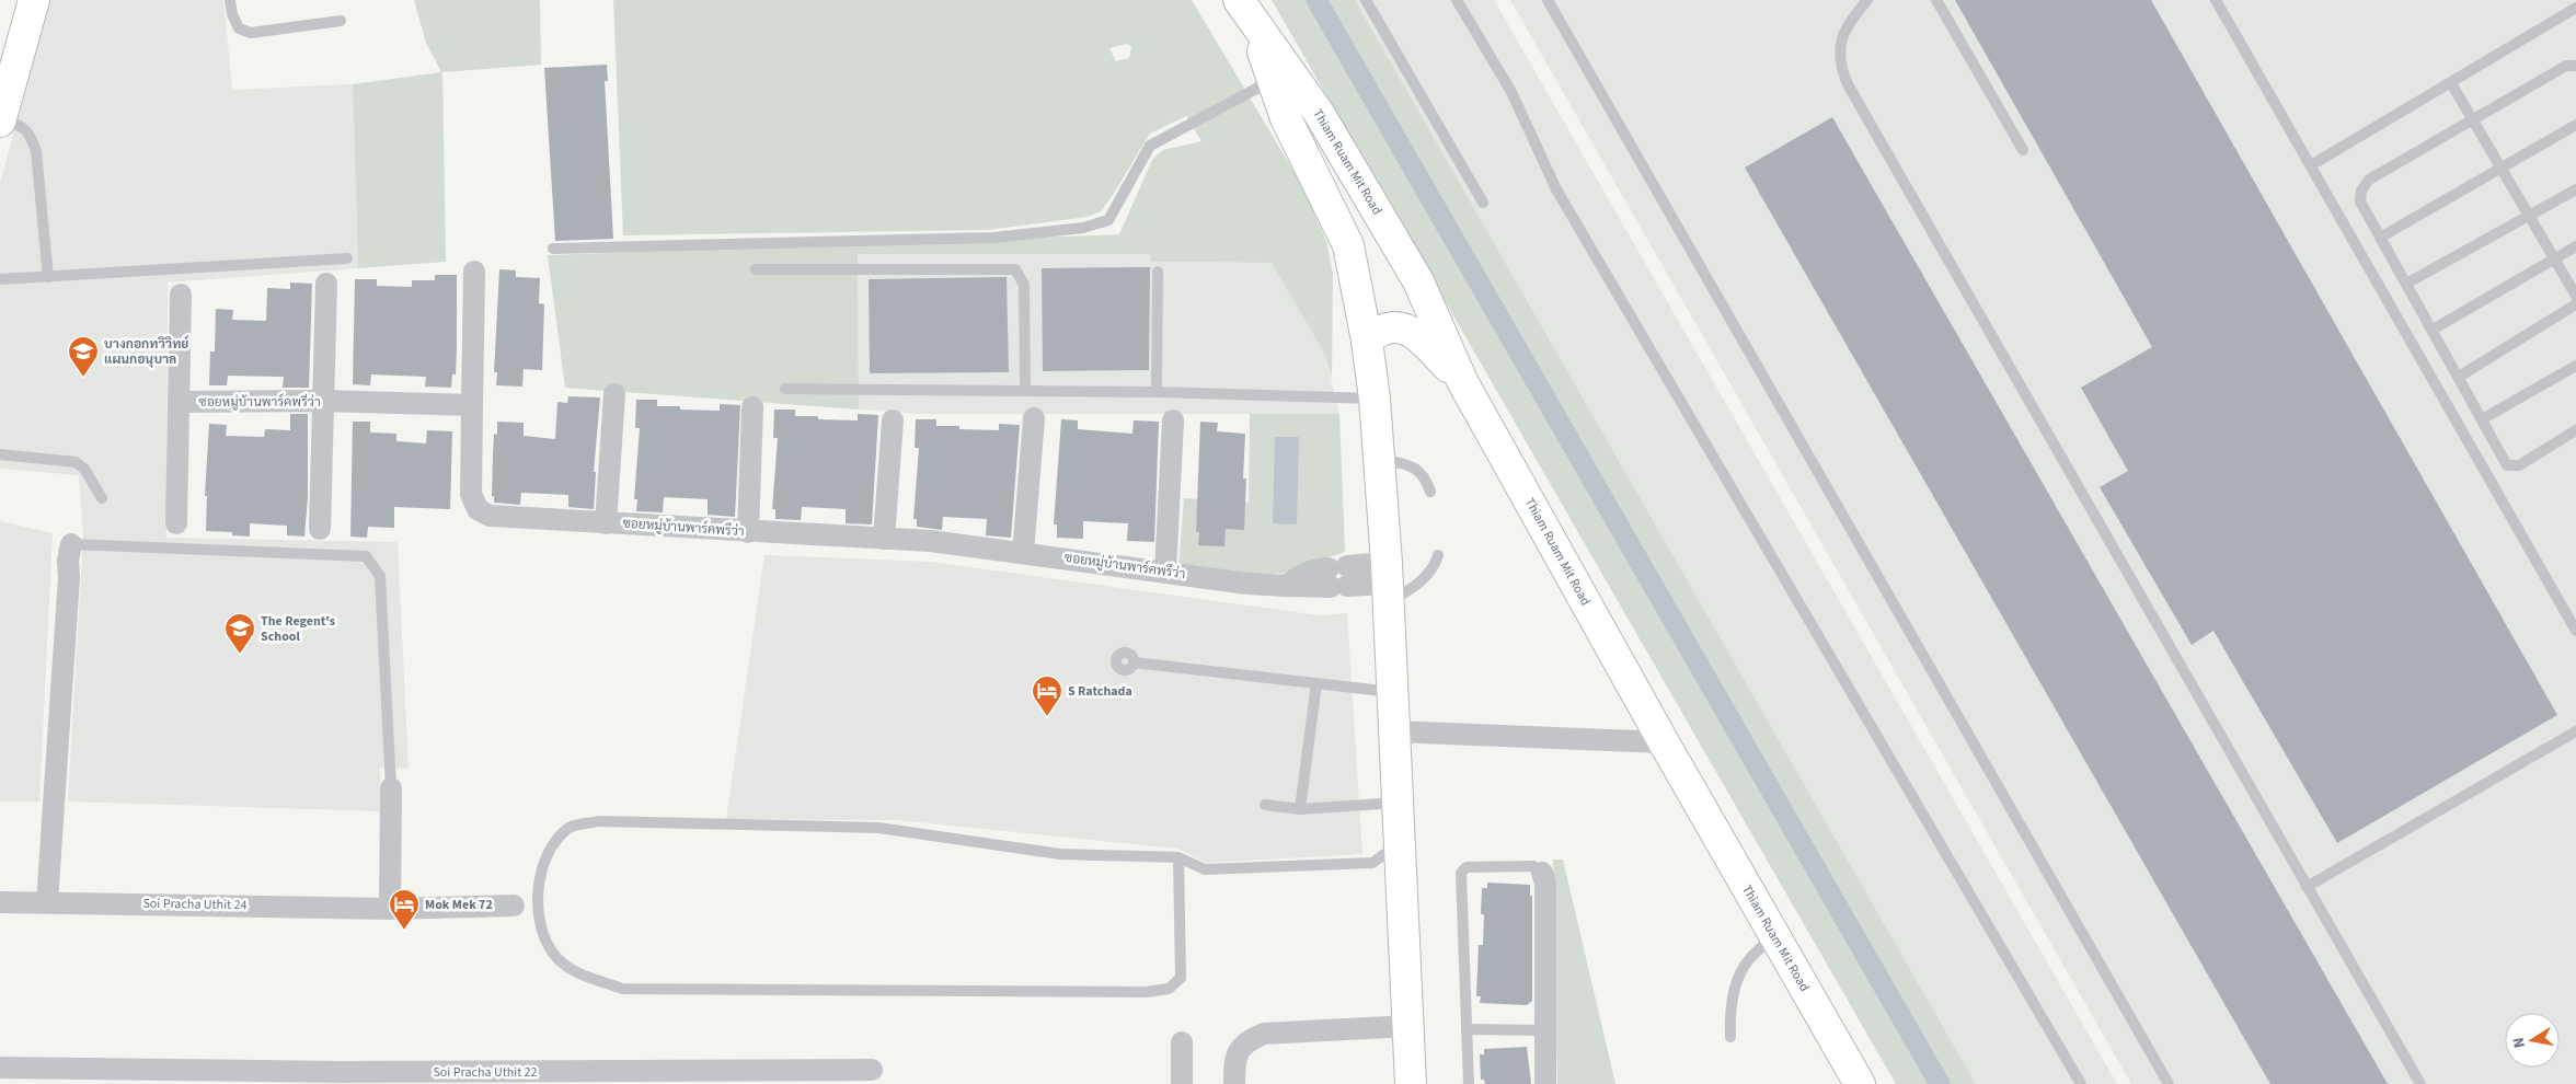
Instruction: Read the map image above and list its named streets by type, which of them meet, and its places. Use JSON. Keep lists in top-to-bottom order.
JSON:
{
  "streets": {
    "street": [
      "Thiam Ruam Mit Road",
      "ซอยหมู่บ้านพาร์คพรีว่า",
      "Soi Pracha Uthit 24",
      "Soi Pracha Uthit 22"
    ]
  },
  "crossings": [
    ["Thiam Ruam Mit Road", "ซอยหมู่บ้านพาร์คพรีว่า"]
  ],
  "places": {
    "school or university": ["บางกอกทวิวิทย์ แผนกอนุบาล", "The Regent's School"],
    "hotel": ["S Ratchada", "Mok Mek 72"]
  },
  "north": "left"
}
